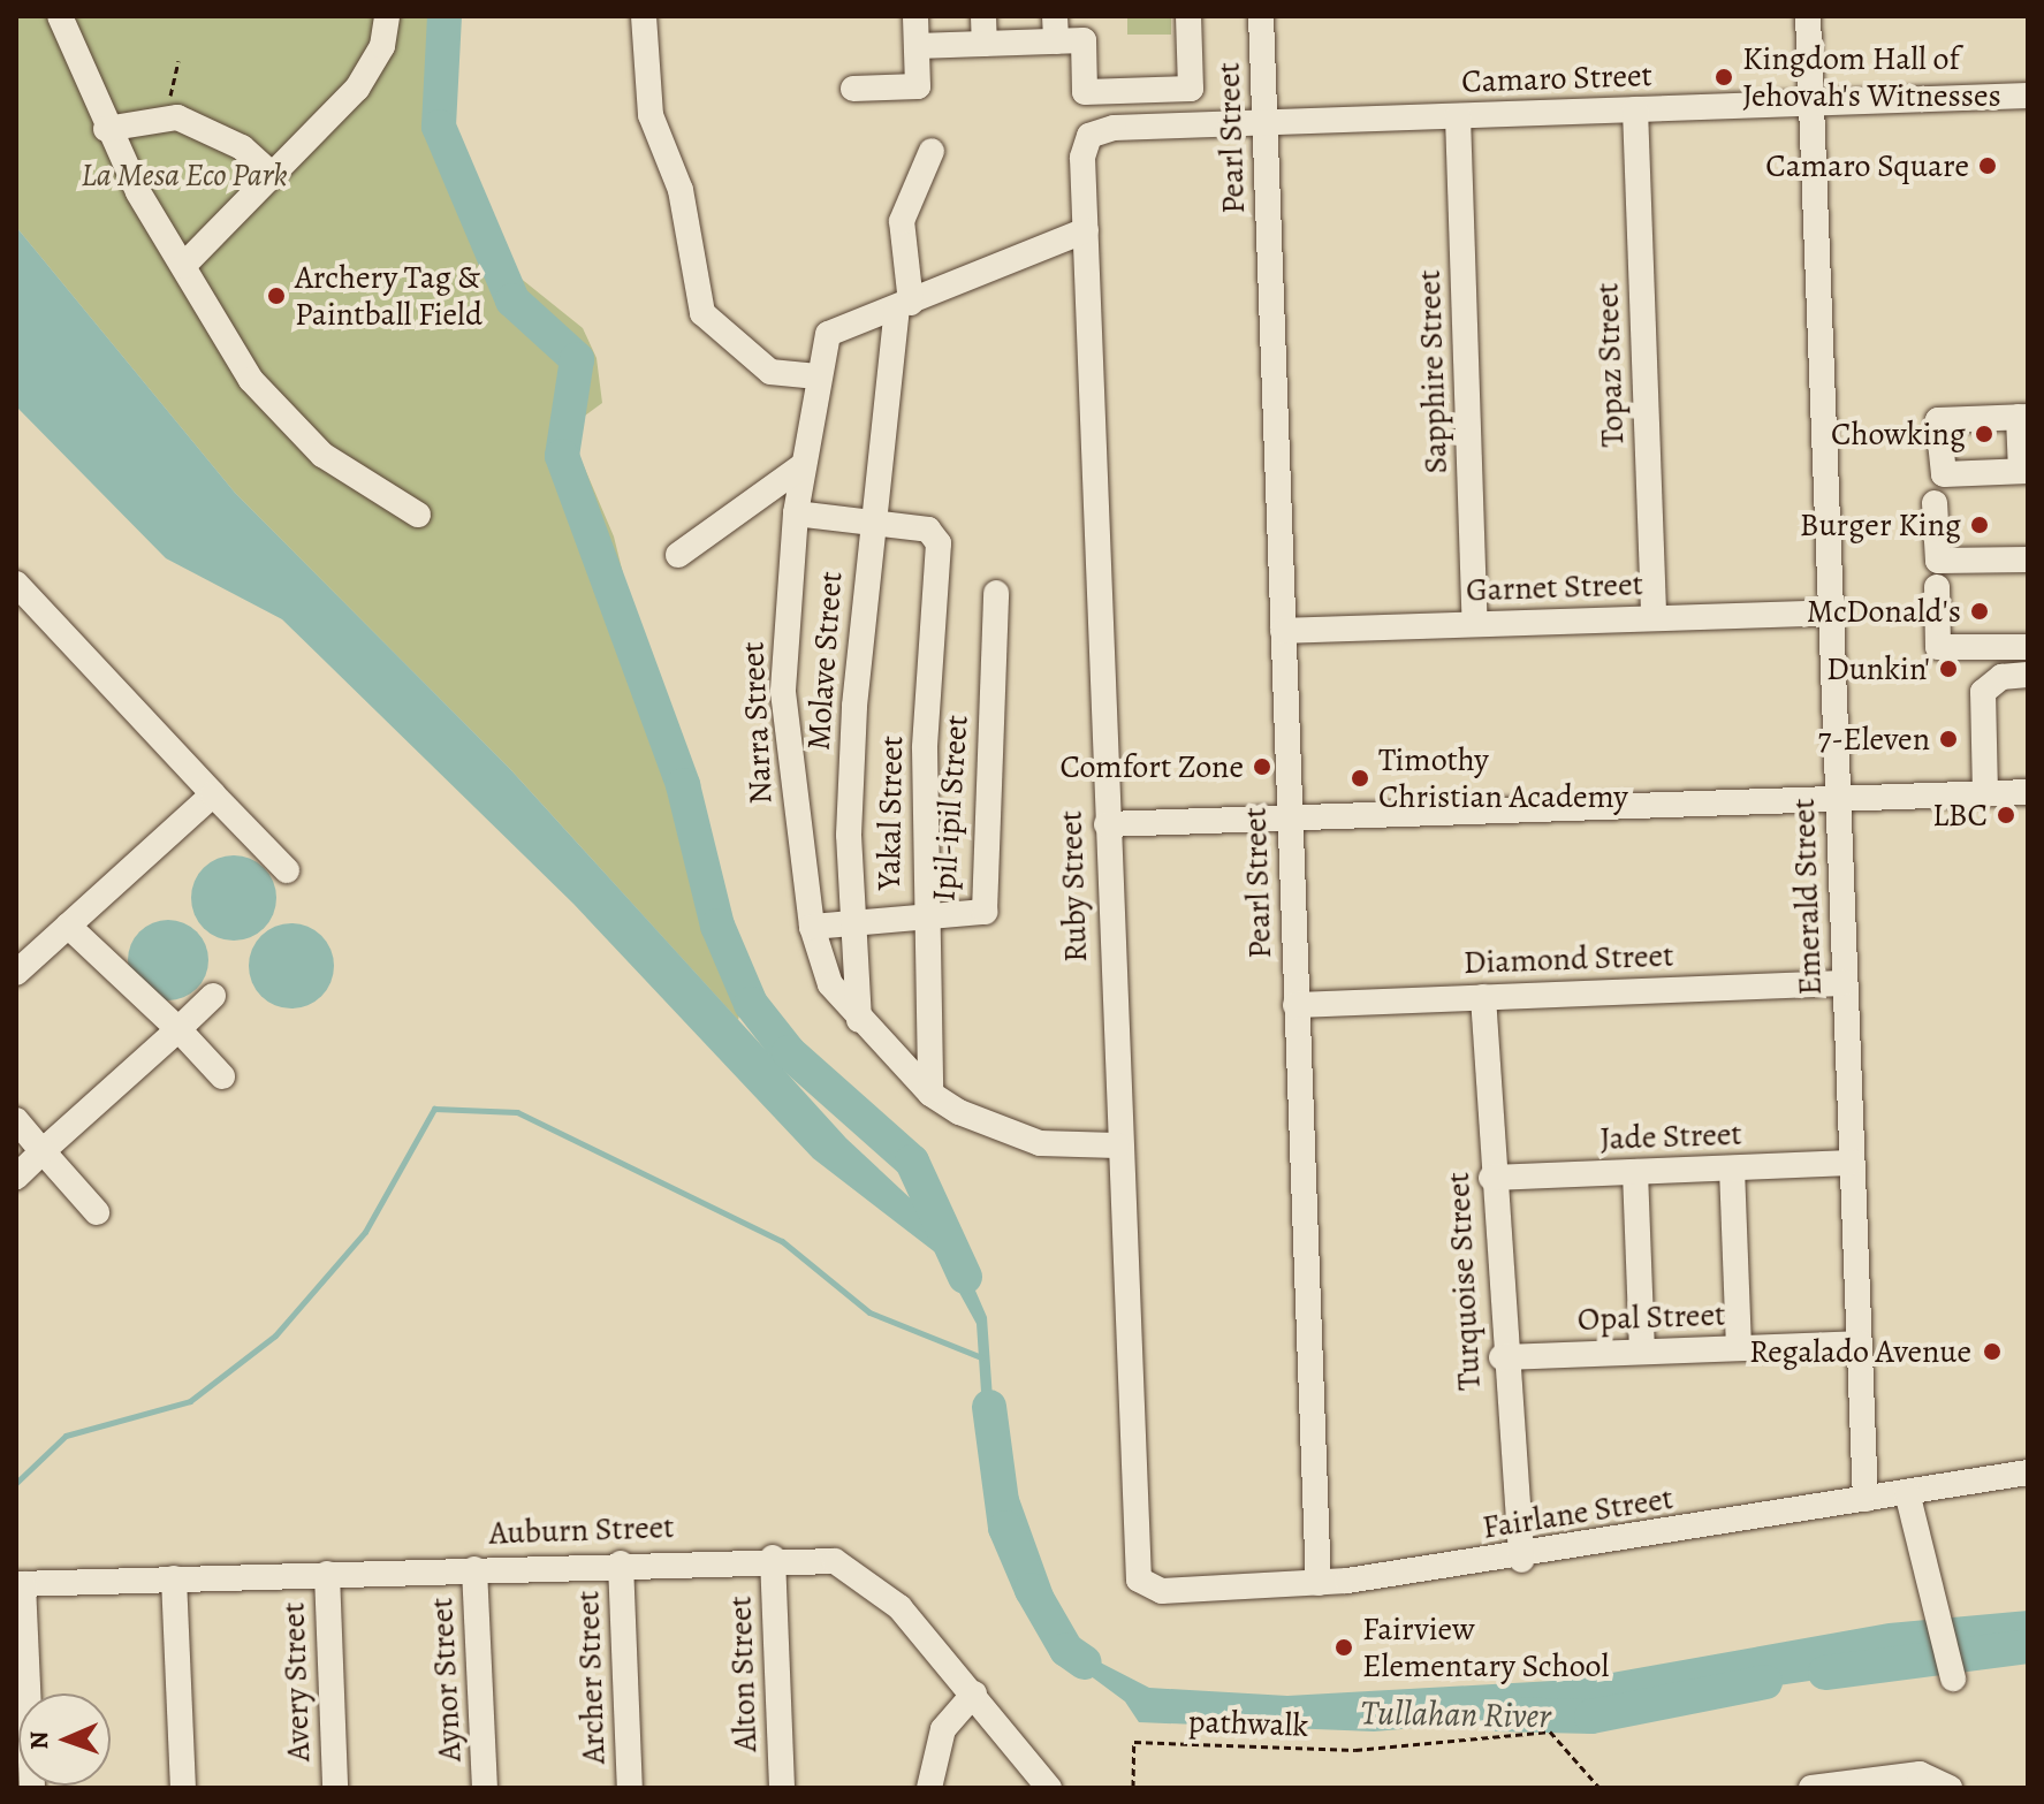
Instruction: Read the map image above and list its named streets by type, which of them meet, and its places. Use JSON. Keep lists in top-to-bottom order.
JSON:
{
  "streets": {
    "street": [
      "Camaro Street",
      "Pearl Street",
      "Topaz Street",
      "Sapphire Street",
      "Garnet Street",
      "Molave Street",
      "Narra Street",
      "Ipil-ipil Street",
      "Yakal Street",
      "Ruby Street",
      "Emerald Street",
      "Diamond Street",
      "Jade Street",
      "Turquoise Street",
      "Opal Street",
      "Fairlane Street",
      "Auburn Street",
      "Alton Street",
      "Archer Street",
      "Aynor Street",
      "Avery Street"
    ],
    "path": ["pathwalk"]
  },
  "crossings": [
    ["Camaro Street", "Pearl Street"],
    ["Camaro Street", "Topaz Street"],
    ["Camaro Street", "Sapphire Street"],
    ["Camaro Street", "Ruby Street"],
    ["Camaro Street", "Emerald Street"],
    ["Pearl Street", "Garnet Street"],
    ["Pearl Street", "Diamond Street"],
    ["Pearl Street", "Fairlane Street"],
    ["Topaz Street", "Garnet Street"],
    ["Sapphire Street", "Garnet Street"],
    ["Garnet Street", "Emerald Street"],
    ["Molave Street", "Narra Street"],
    ["Molave Street", "Ipil-ipil Street"],
    ["Molave Street", "Yakal Street"],
    ["Narra Street", "Ipil-ipil Street"],
    ["Narra Street", "Yakal Street"],
    ["Narra Street", "Ruby Street"],
    ["Ipil-ipil Street", "Yakal Street"],
    ["Ruby Street", "Fairlane Street"],
    ["Emerald Street", "Diamond Street"],
    ["Emerald Street", "Jade Street"],
    ["Emerald Street", "Opal Street"],
    ["Emerald Street", "Fairlane Street"],
    ["Diamond Street", "Turquoise Street"],
    ["Jade Street", "Turquoise Street"],
    ["Turquoise Street", "Opal Street"],
    ["Turquoise Street", "Fairlane Street"],
    ["Auburn Street", "Alton Street"],
    ["Auburn Street", "Archer Street"],
    ["Auburn Street", "Aynor Street"],
    ["Auburn Street", "Avery Street"]
  ],
  "water": ["Tullahan River"],
  "parks": ["La Mesa Eco Park"],
  "places": [
    "Kingdom Hall of Jehovah's Witnesses",
    "Camaro Square",
    "Archery Tag & Paintball Field",
    "Chowking",
    "Burger King",
    "McDonald's",
    "Dunkin'",
    "7-Eleven",
    "Comfort Zone",
    "Timothy Christian Academy",
    "LBC",
    "Regalado Avenue",
    "Fairview Elementary School"
  ],
  "north": "left"
}
